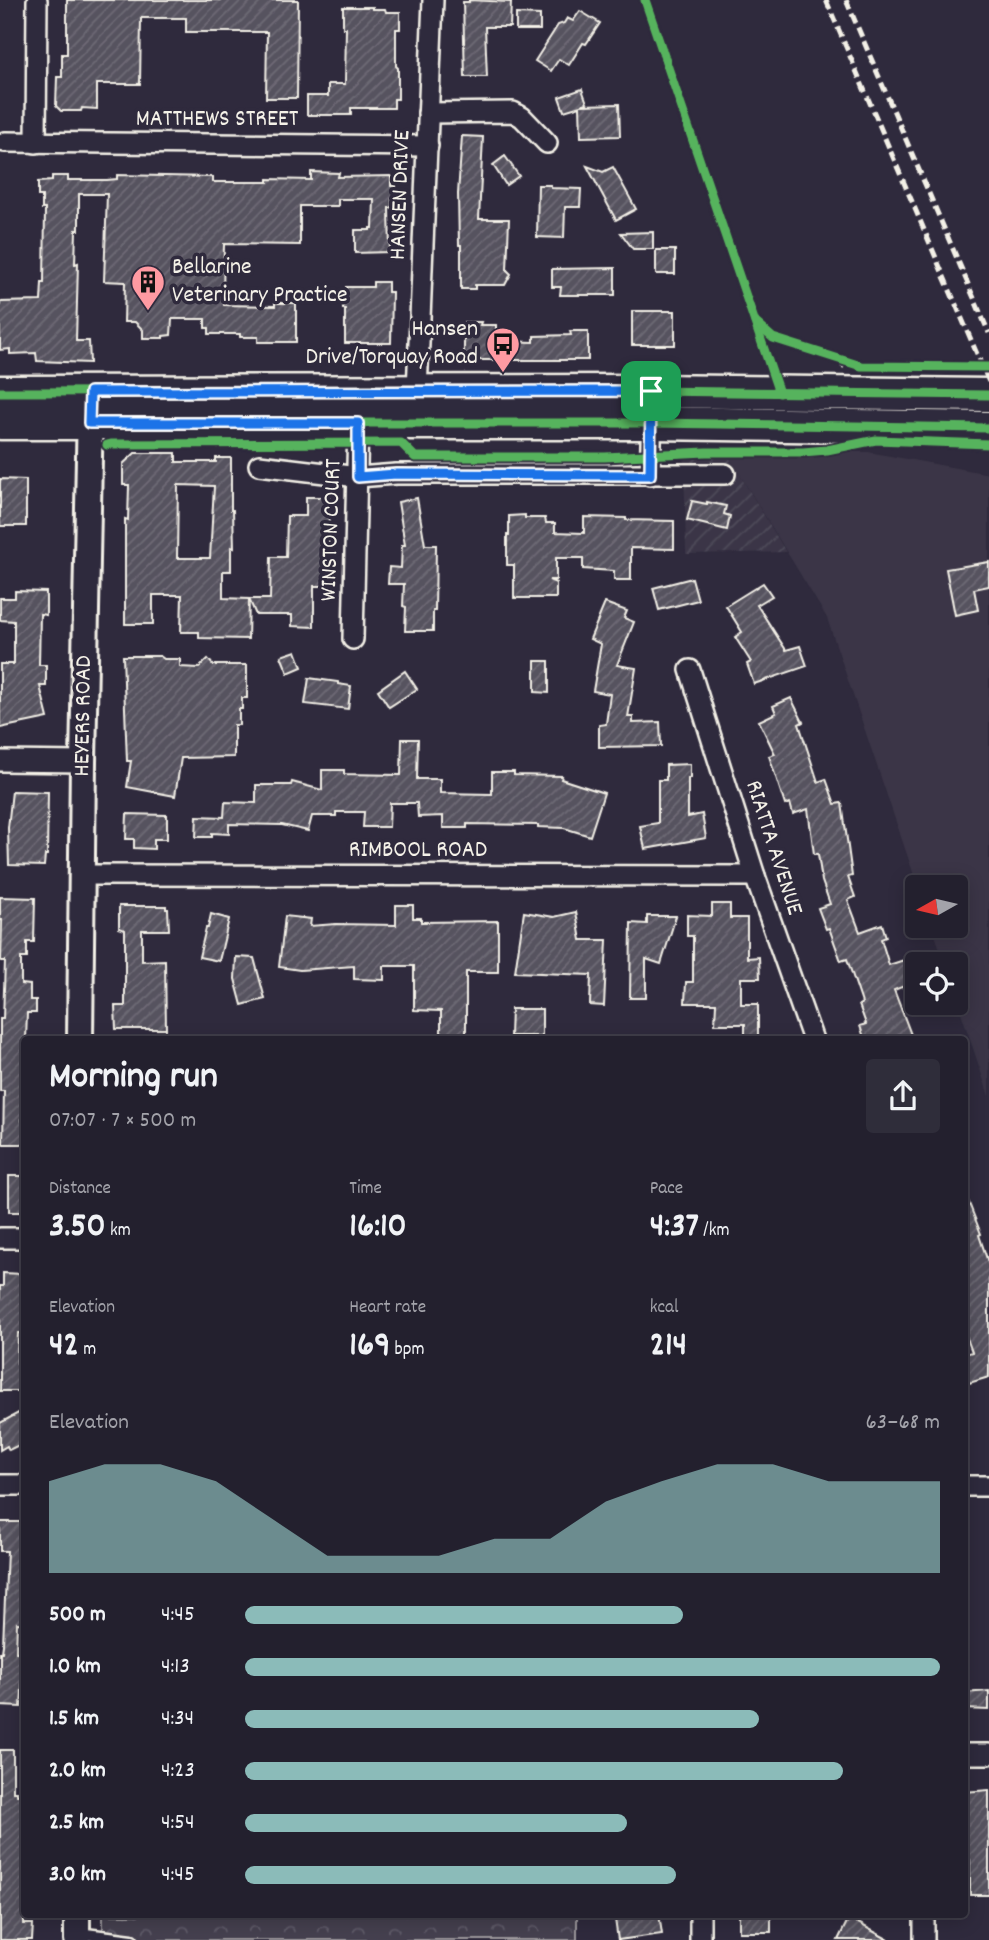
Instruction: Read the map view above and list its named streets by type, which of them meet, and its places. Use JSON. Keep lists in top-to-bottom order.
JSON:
{
  "streets": {
    "street": [
      "MATTHEWS STREET",
      "HANSEN DRIVE",
      "WINSTON COURT",
      "HEYERS ROAD",
      "RIATTA AVENUE",
      "RIMBOOL ROAD"
    ]
  },
  "crossings": [
    ["MATTHEWS STREET", "HANSEN DRIVE"],
    ["HEYERS ROAD", "RIMBOOL ROAD"],
    ["RIATTA AVENUE", "RIMBOOL ROAD"]
  ],
  "places": {
    "building": ["Bellarine Veterinary Practice"],
    "bus stop": ["Hansen Drive/Torquay Road"]
  },
  "north": "left",
  "page": {
    "heading": ["Morning run", "07:07 · 7 × 500 m"],
    "stats": [
      ["Distance", "3.50 km"],
      ["Time", "16:10"],
      ["Pace", "4:37 /km"],
      ["Elevation", "42 m"],
      ["Heart rate", "169 bpm"],
      ["kcal", "214"]
    ],
    "chart": ["Elevation", "63–68 m"],
    "list": [
      {
        "name": "500 m",
        "note": "4:45"
      },
      {
        "name": "1.0 km",
        "note": "4:13"
      },
      {
        "name": "1.5 km",
        "note": "4:34"
      },
      {
        "name": "2.0 km",
        "note": "4:23"
      },
      {
        "name": "2.5 km",
        "note": "4:54"
      },
      {
        "name": "3.0 km",
        "note": "4:45"
      }
    ]
  }
}
